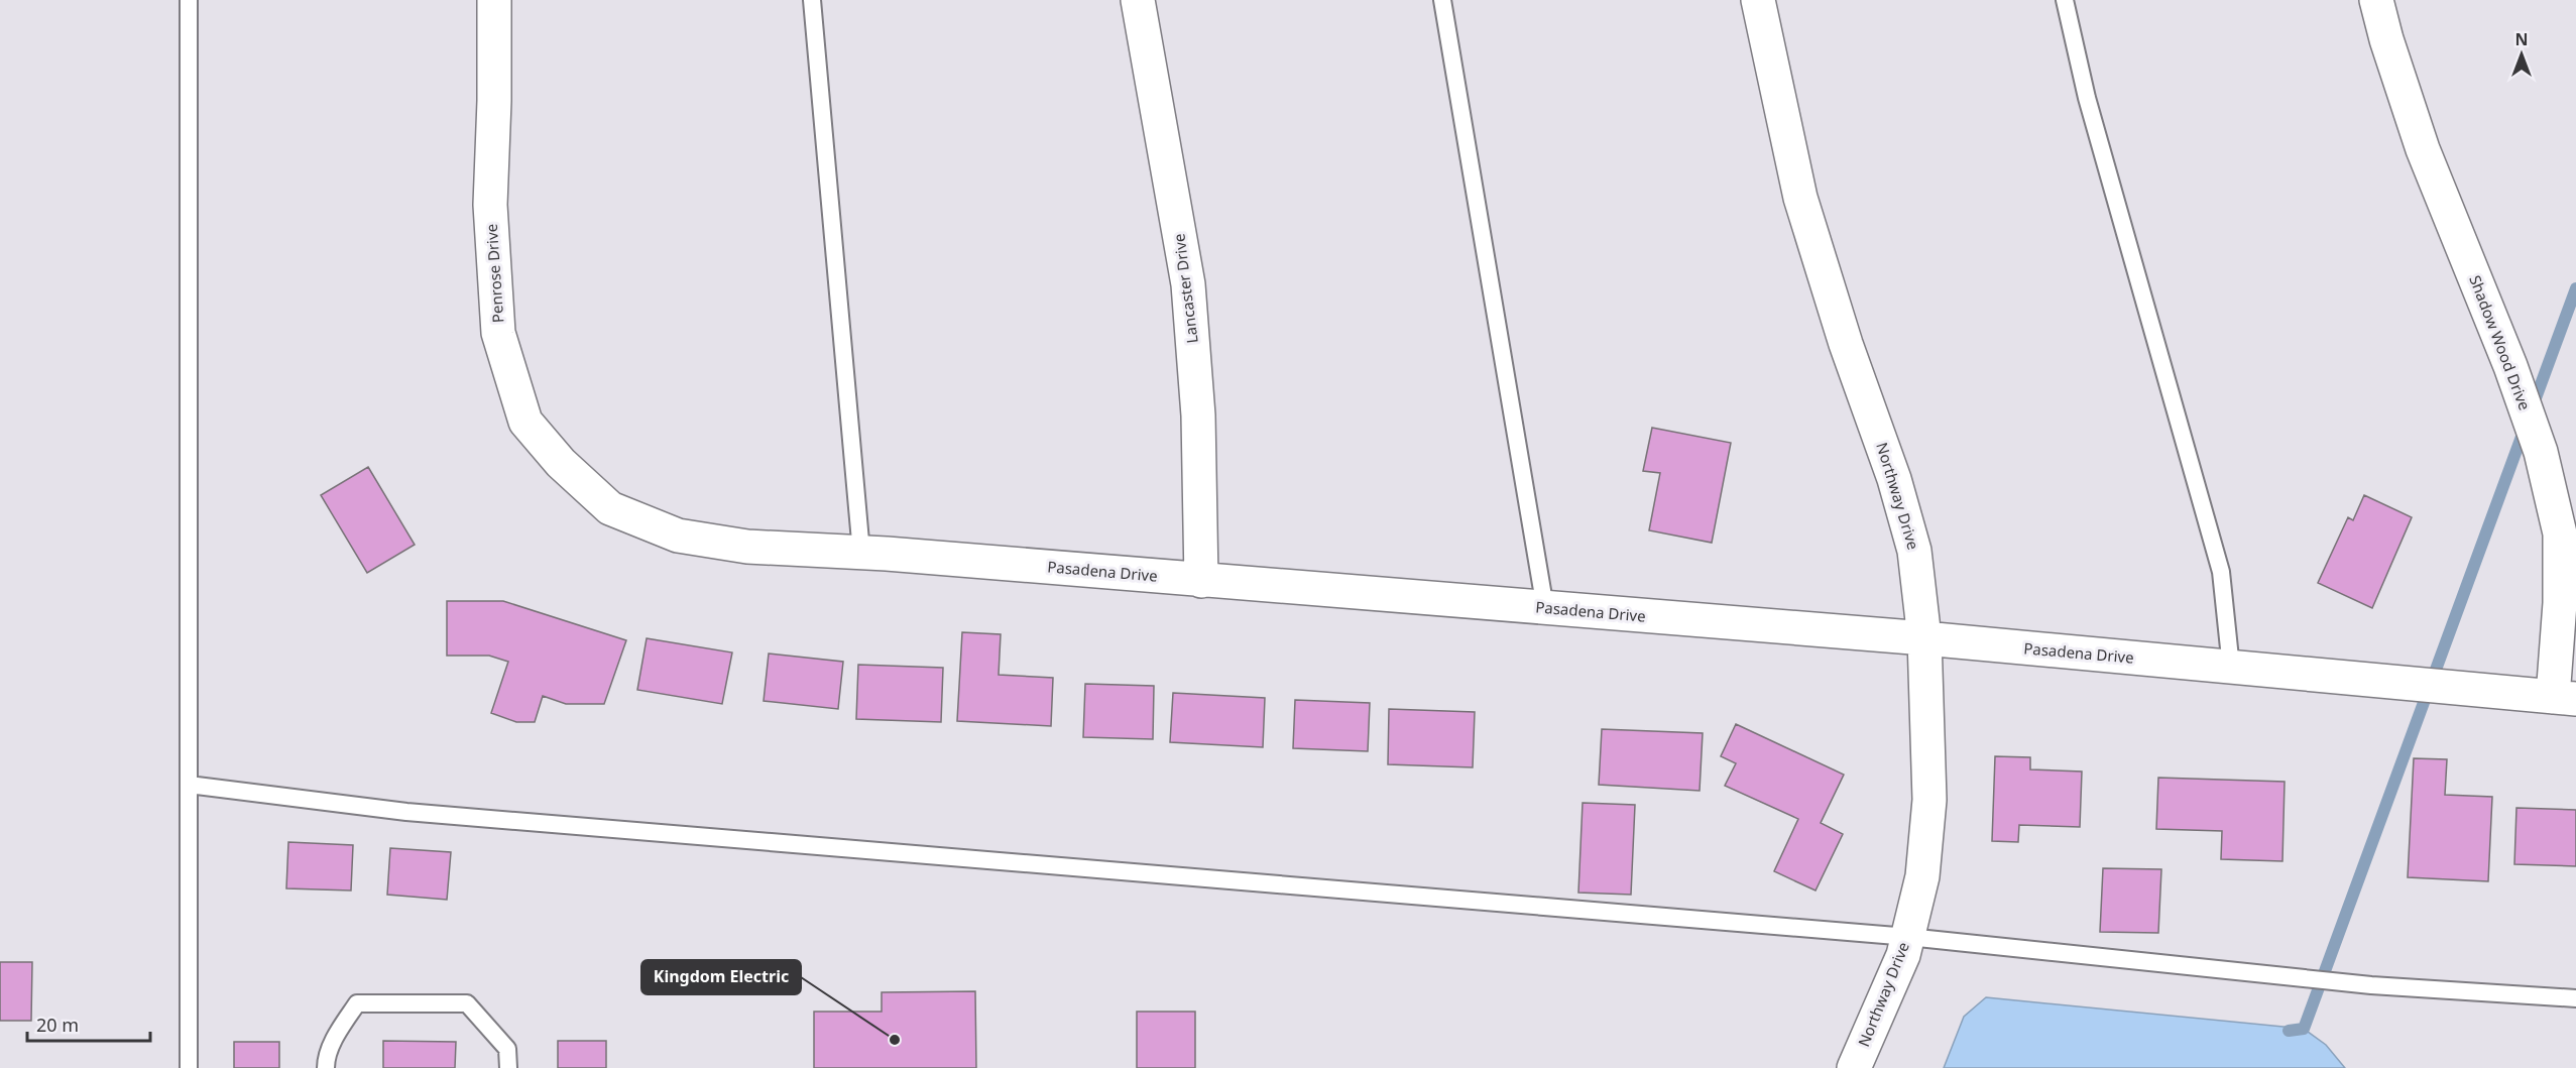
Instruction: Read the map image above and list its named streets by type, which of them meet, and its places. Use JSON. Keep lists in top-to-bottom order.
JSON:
{
  "streets": {
    "street": [
      "Penrose Drive",
      "Lancaster Drive",
      "Shadow Wood Drive",
      "Northway Drive",
      "Pasadena Drive"
    ]
  },
  "crossings": [
    ["Penrose Drive", "Pasadena Drive"],
    ["Lancaster Drive", "Pasadena Drive"],
    ["Shadow Wood Drive", "Pasadena Drive"],
    ["Northway Drive", "Pasadena Drive"]
  ],
  "places": ["Kingdom Electric"],
  "scale_bar": "20 m",
  "north": "top"
}
